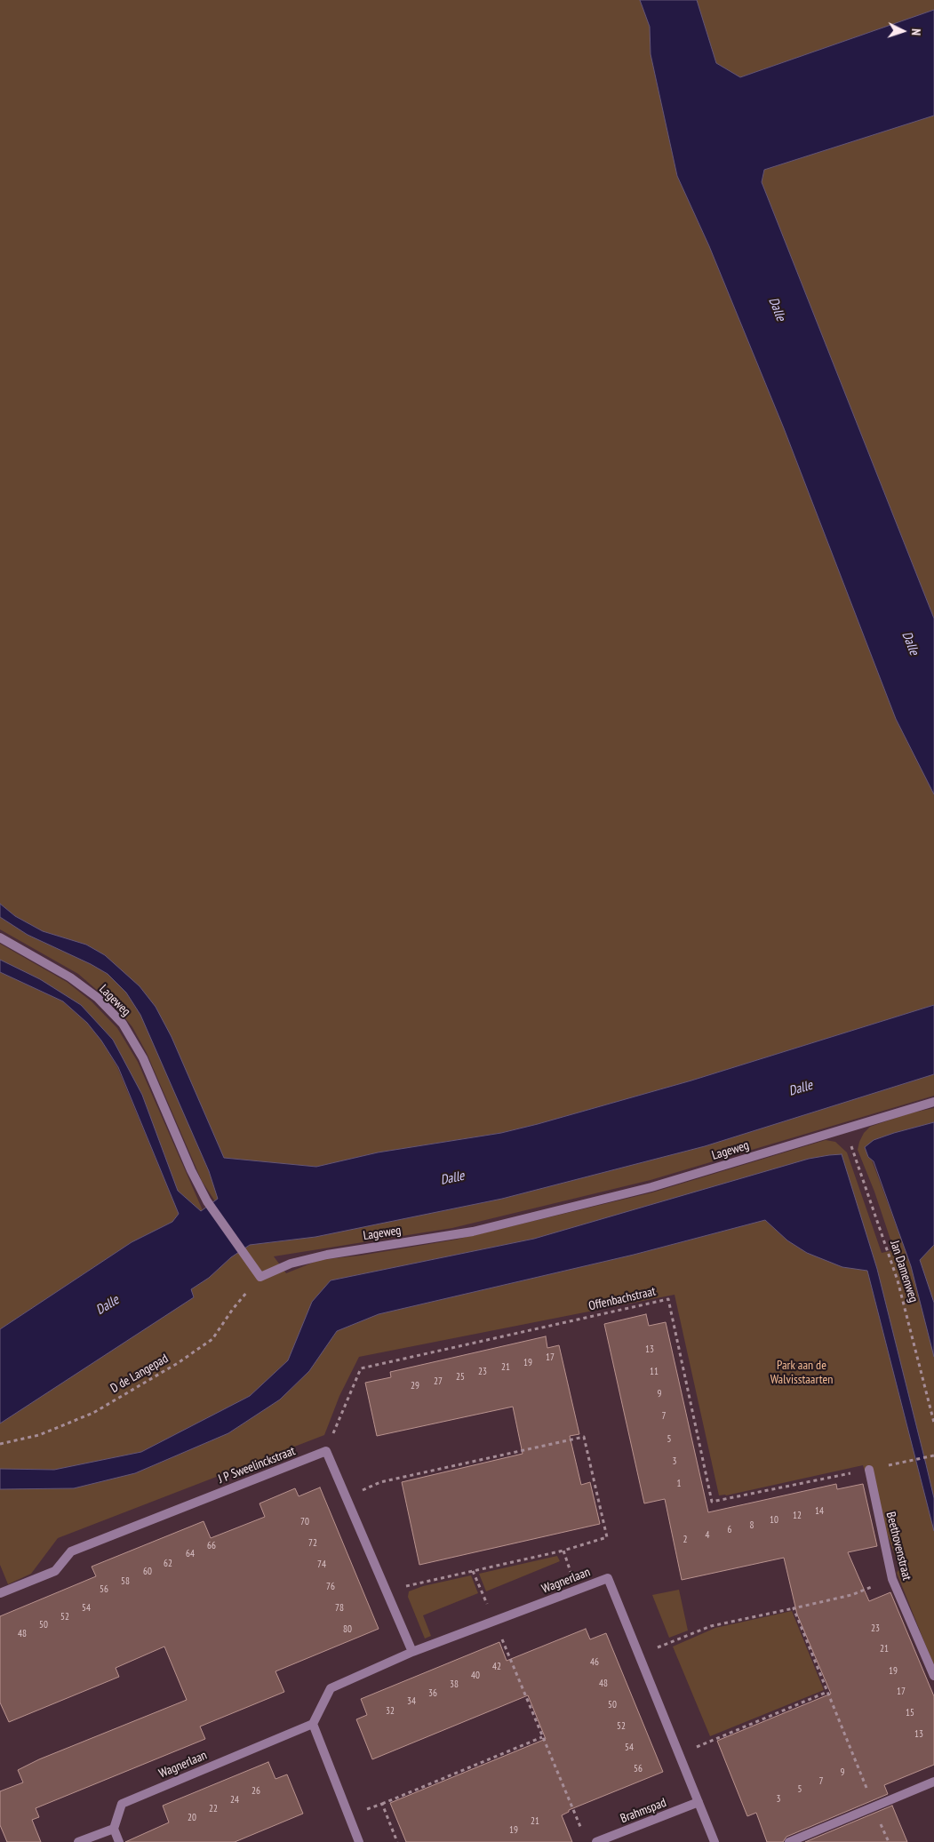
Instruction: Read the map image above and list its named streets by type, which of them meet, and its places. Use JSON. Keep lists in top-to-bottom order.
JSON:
{
  "streets": {
    "street": [
      "Lageweg",
      "J P Sweelinckstraat",
      "Beethovenstraat",
      "Wagnerlaan",
      "Brahmspad"
    ],
    "path": ["Jan Damenweg", "Offenbachstraat", "D de Langepad"]
  },
  "crossings": [
    ["Lageweg", "Jan Damenweg"],
    ["Lageweg", "D de Langepad"],
    ["Offenbachstraat", "J P Sweelinckstraat"],
    ["Offenbachstraat", "Beethovenstraat"],
    ["Wagnerlaan", "Brahmspad"]
  ],
  "water": ["Dalle"],
  "parks": ["Park aan de Walvisstaarten"],
  "house_numbers": [
    "13",
    "17",
    "19",
    "21",
    "23",
    "11",
    "25",
    "27",
    "29",
    "9",
    "7",
    "5",
    "3",
    "1",
    "14",
    "12",
    "10",
    "70",
    "8",
    "6",
    "4",
    "2",
    "72",
    "66",
    "64",
    "62",
    "74",
    "60",
    "58",
    "76",
    "56",
    "54",
    "78",
    "52",
    "50",
    "23",
    "80",
    "48",
    "21",
    "46",
    "42",
    "19",
    "40",
    "48",
    "38",
    "17",
    "36",
    "34",
    "50",
    "32",
    "15",
    "52",
    "13",
    "54",
    "56",
    "9",
    "7",
    "5",
    "26",
    "3",
    "24",
    "22",
    "20",
    "21",
    "19"
  ],
  "north": "right"
}
